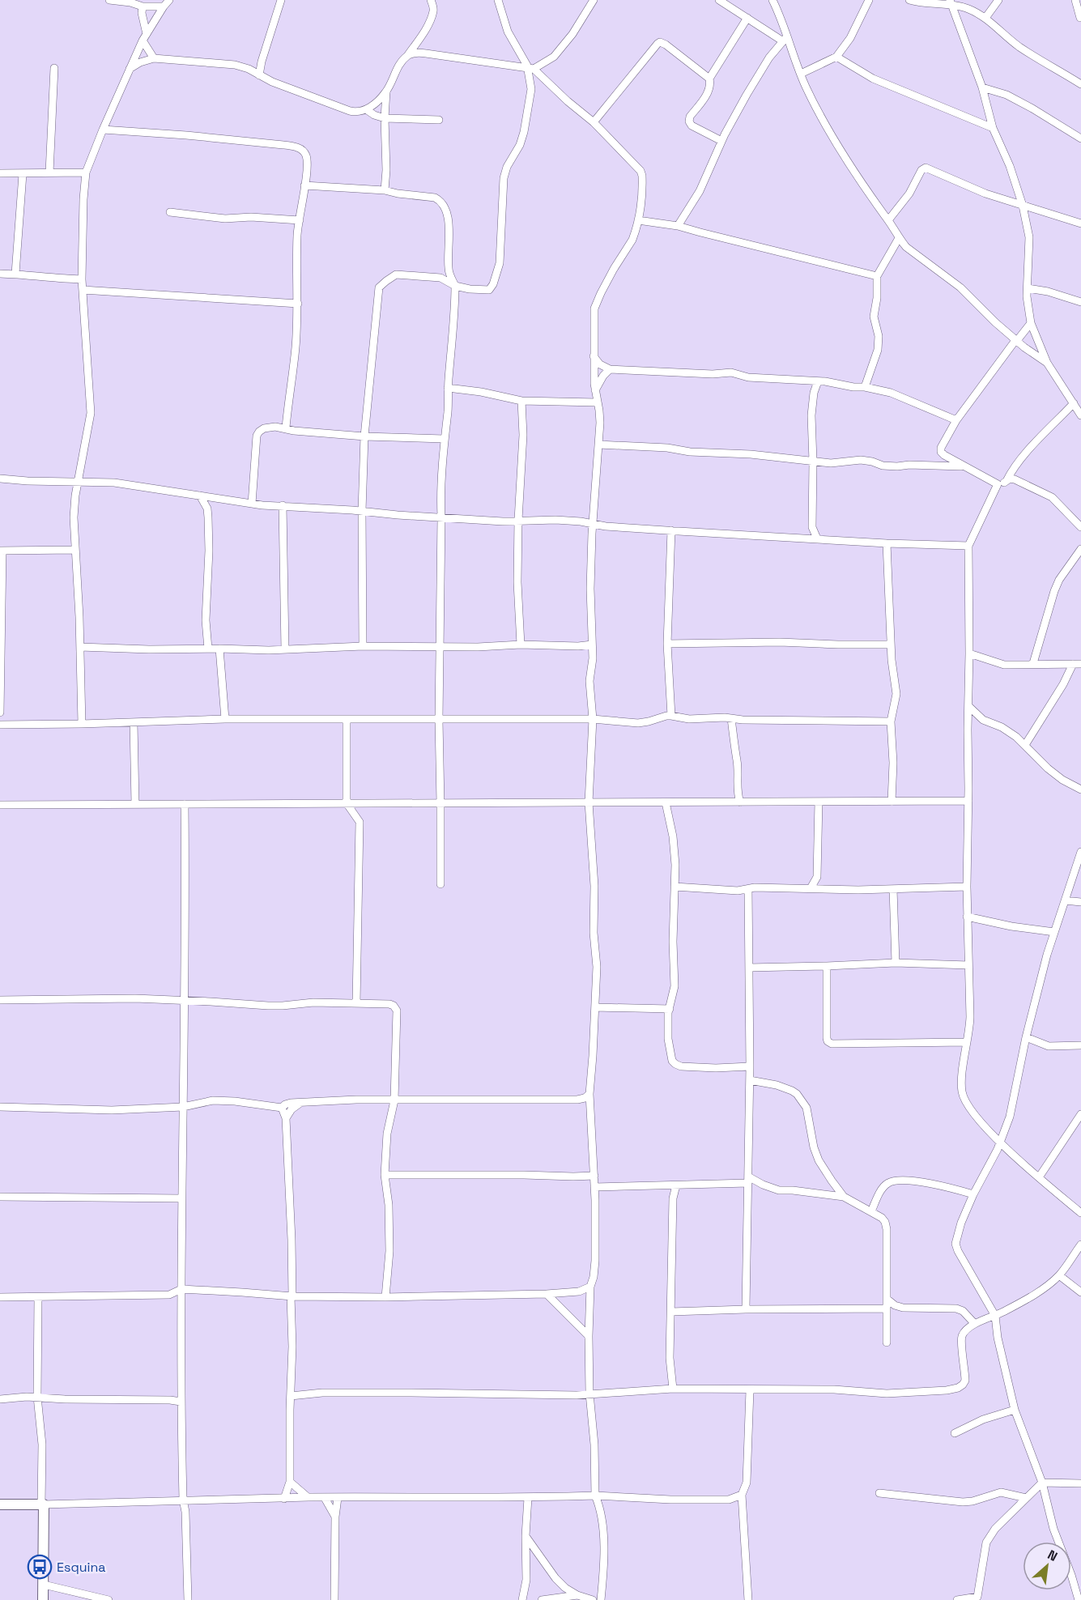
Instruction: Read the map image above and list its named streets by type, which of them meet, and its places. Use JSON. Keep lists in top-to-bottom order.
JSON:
{
  "places": {
    "bus stop": ["Esquina"]
  },
  "north": "top right"
}
